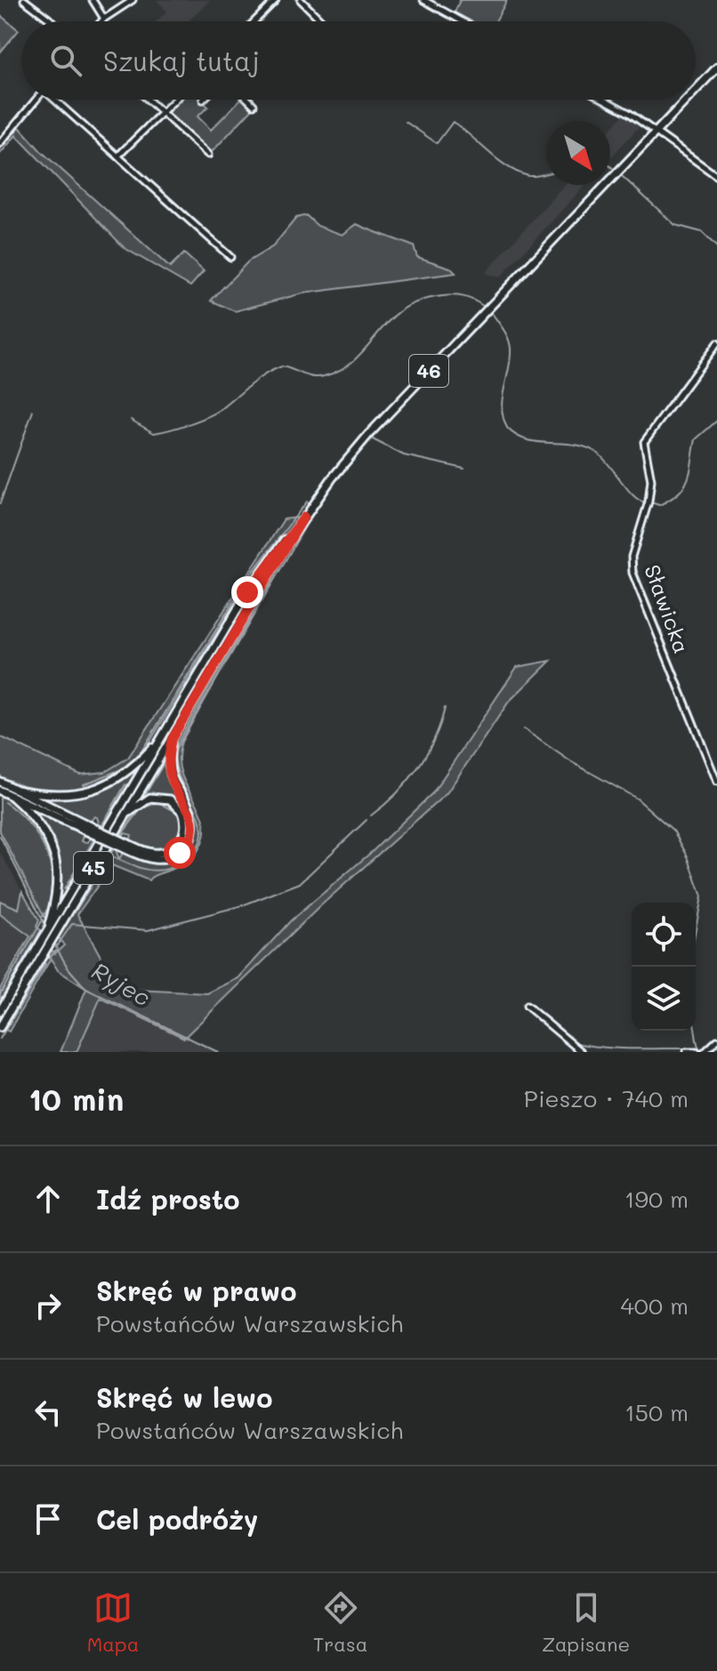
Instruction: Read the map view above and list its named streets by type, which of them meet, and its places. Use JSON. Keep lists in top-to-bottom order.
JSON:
{
  "streets": {
    "main road": ["46", "45"],
    "street": ["Sławicka"]
  },
  "crossings": [
    ["46", "45"]
  ],
  "water": ["Ryjec"],
  "north": "bottom right",
  "page": {
    "search": "Szukaj tutaj",
    "heading": ["10 min", "Pieszo · 740 m"],
    "list": [
      ["Idź prosto", "190 m"],
      ["Skręć w prawo", "Powstańców Warszawskich", "400 m"],
      ["Skręć w lewo", "Powstańców Warszawskich", "150 m"],
      "Cel podróży"
    ],
    "nav": ["Mapa", "Trasa", "Zapisane"]
  }
}
